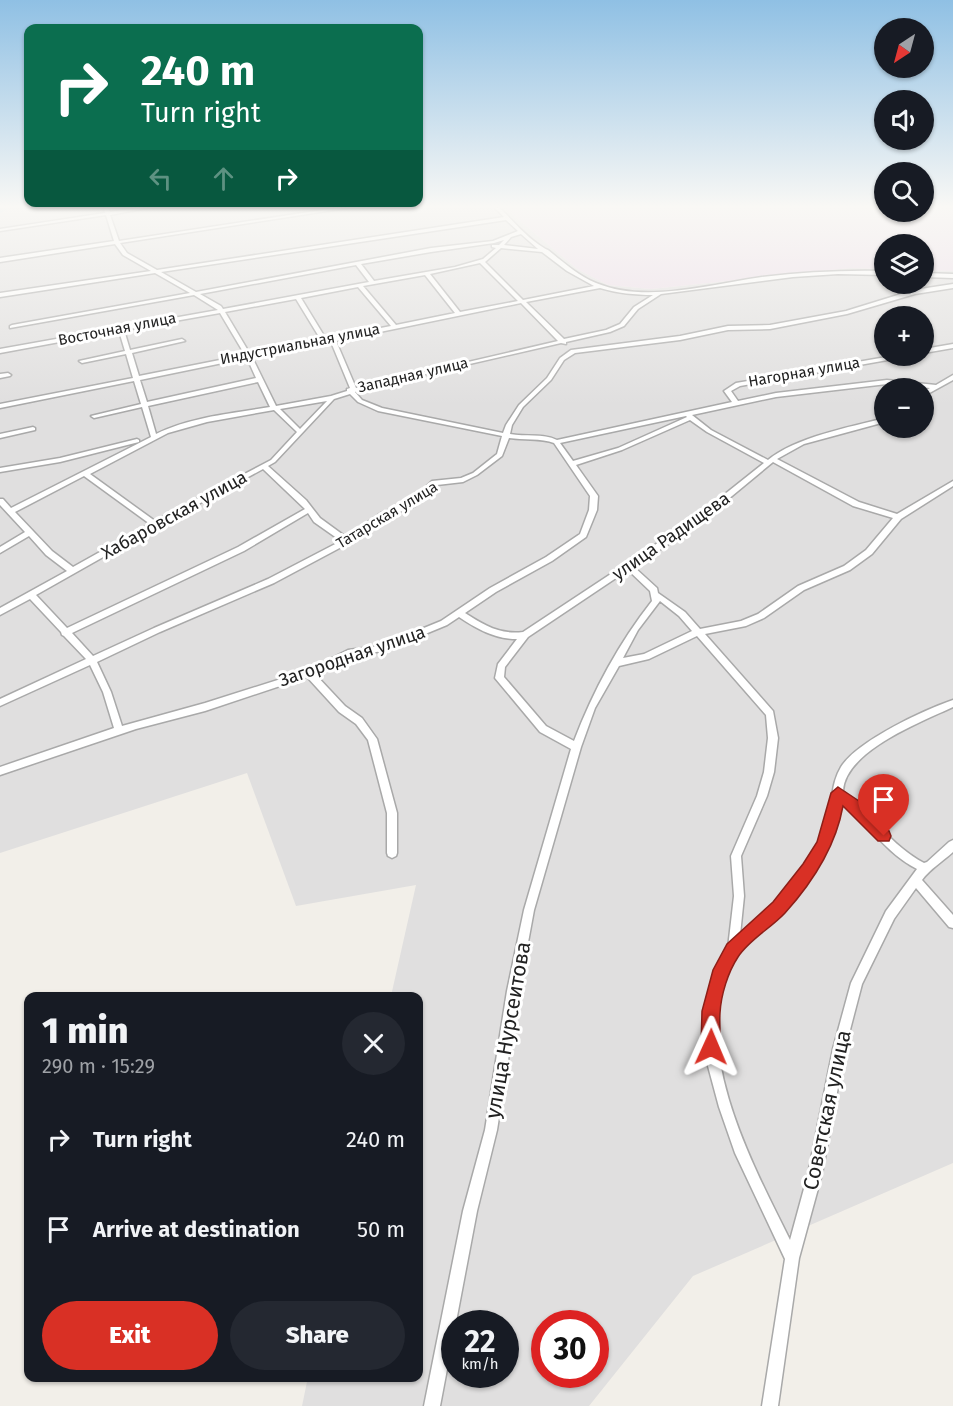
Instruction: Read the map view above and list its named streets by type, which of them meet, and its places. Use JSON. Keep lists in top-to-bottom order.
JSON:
{
  "streets": {
    "street": [
      "Восточная улица",
      "Индустриальная улица",
      "Нагорная улица",
      "Западная улица",
      "Хабаровская улица",
      "Татарская улица",
      "улица Радищева",
      "Загородная улица",
      "улица Нурсеитова",
      "Советская улица"
    ]
  },
  "crossings": [
    ["Нагорная улица", "Загородная улица"],
    ["Западная улица", "Хабаровская улица"],
    ["улица Радищева", "улица Нурсеитова"]
  ],
  "north": "bottom left",
  "page": {
    "map_buttons": ["+", "−"],
    "turn": ["240 m", "Turn right"],
    "heading": ["1 min", "290 m · 15:29"],
    "list": [
      {
        "name": "Turn right",
        "value": "240 m"
      },
      {
        "name": "Arrive at destination",
        "value": "50 m"
      }
    ],
    "buttons": ["Exit", "Share"],
    "speed": "22 km/h",
    "limit": "30"
  }
}
